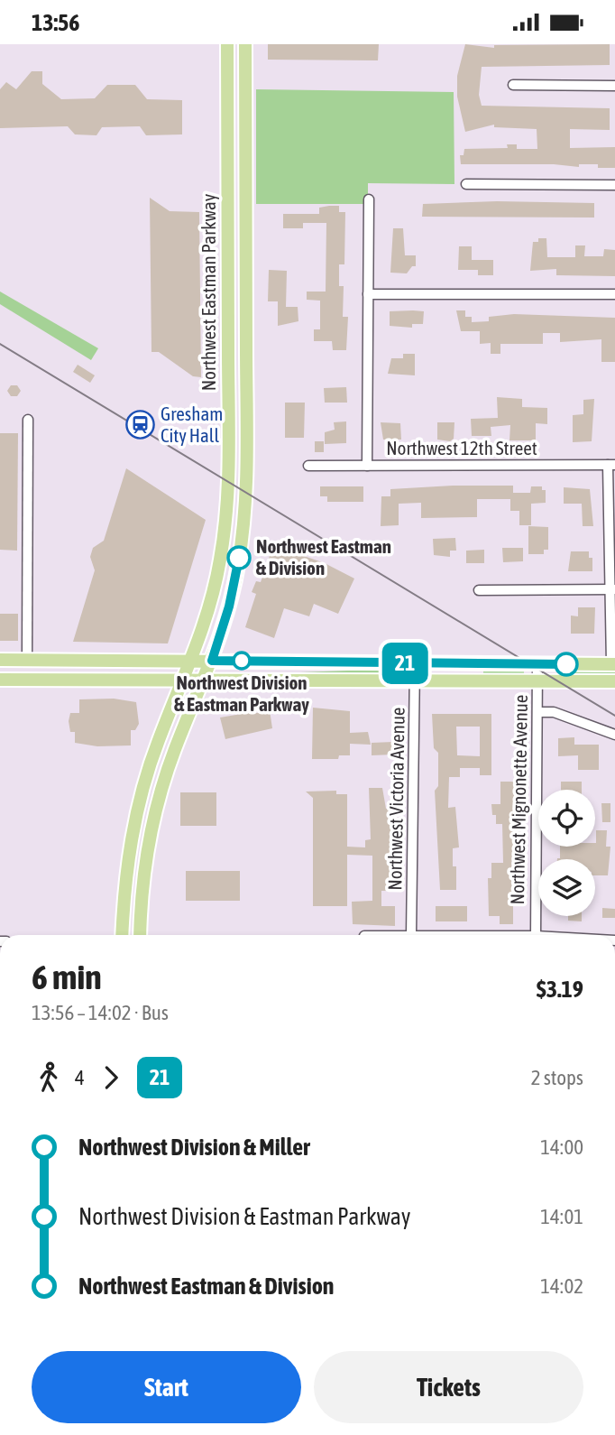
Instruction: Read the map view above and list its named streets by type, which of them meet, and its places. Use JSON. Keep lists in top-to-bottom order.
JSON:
{
  "streets": {
    "main road": ["Northwest Eastman Parkway"],
    "street": ["Northwest 12th Street", "Northwest Victoria Avenue", "Northwest Mignonette Avenue"]
  },
  "places": {
    "station": ["Gresham City Hall"],
    "other": ["Northwest Eastman & Division", "Northwest Division & Eastman Parkway"]
  },
  "lines": ["bus line 21"],
  "page": {
    "status": "13:56",
    "on_map": "21",
    "heading": ["6 min", "13:56 – 14:02 · Bus", "$3.19"],
    "legs": ["4", "21", "2 stops"],
    "list": [
      {
        "name": "Northwest Division & Miller",
        "value": "14:00"
      },
      {
        "name": "Northwest Division & Eastman Parkway",
        "value": "14:01"
      },
      {
        "name": "Northwest Eastman & Division",
        "value": "14:02"
      }
    ],
    "buttons": ["Start", "Tickets"]
  }
}
